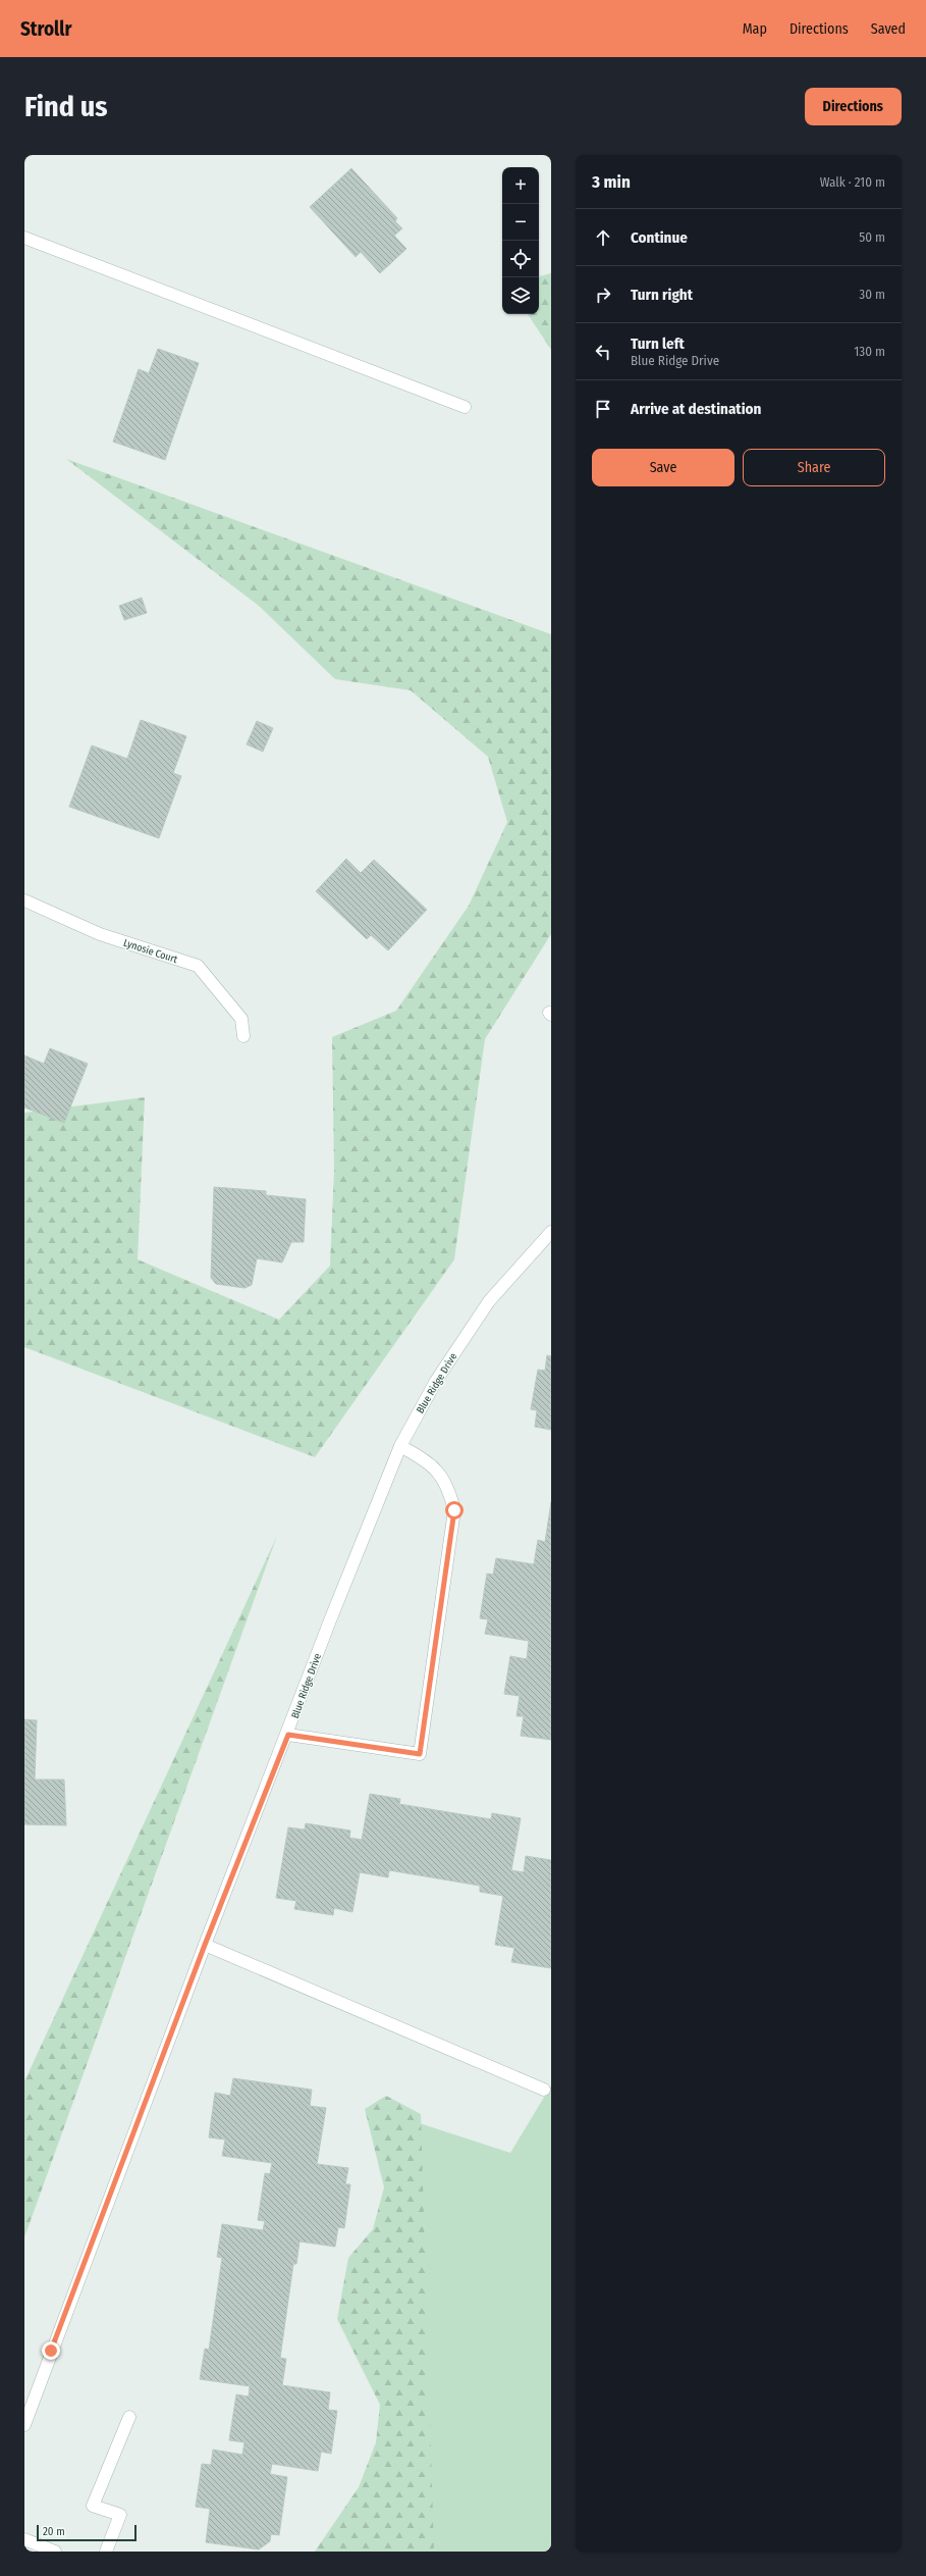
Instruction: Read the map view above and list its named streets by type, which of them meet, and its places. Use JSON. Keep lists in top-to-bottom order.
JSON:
{
  "streets": {
    "street": ["Lynosie Court", "Blue Ridge Drive"]
  },
  "scale_bar": "20 m",
  "page": {
    "header": "Strollr",
    "nav": ["Map", "Directions", "Saved"],
    "buttons": [
      "Directions",
      ["Save", "Share"]
    ],
    "title": "Find us",
    "heading": ["3 min", "Walk · 210 m"],
    "map_buttons": ["+", "−"],
    "list": [
      ["Continue", "50 m"],
      ["Turn right", "30 m"],
      ["Turn left", "Blue Ridge Drive", "130 m"],
      "Arrive at destination"
    ],
    "scale": "20 m"
  }
}
